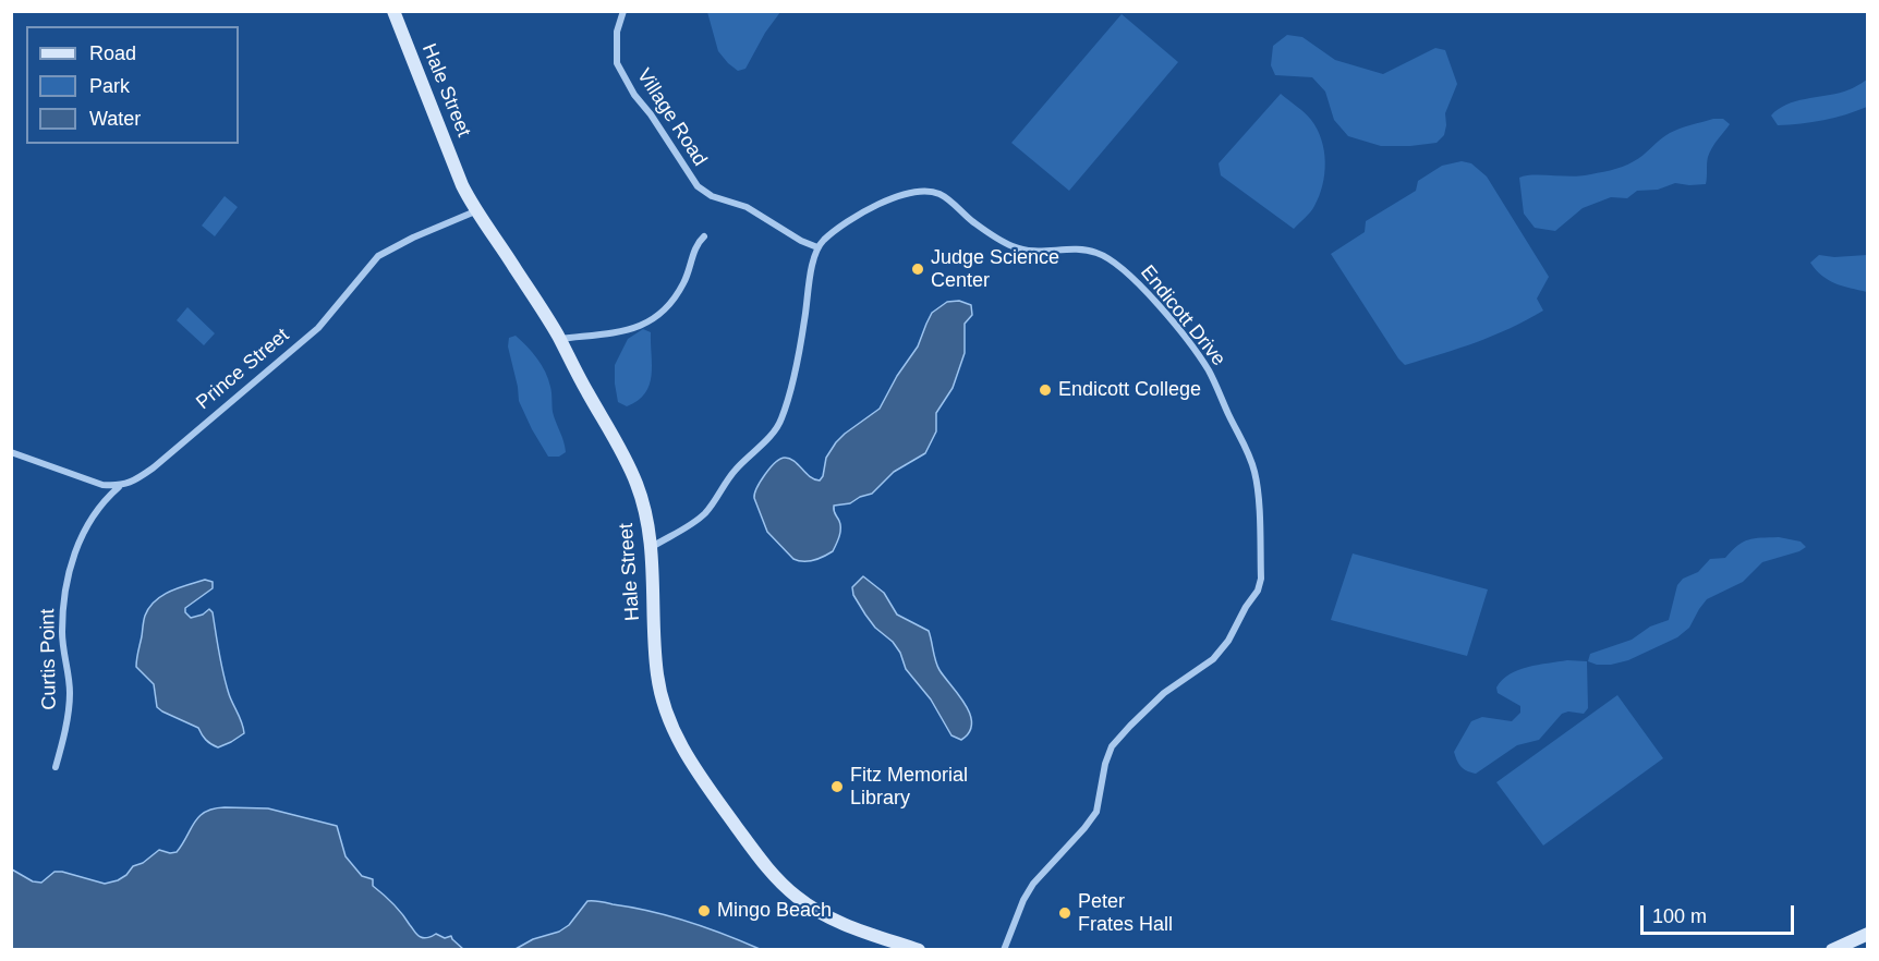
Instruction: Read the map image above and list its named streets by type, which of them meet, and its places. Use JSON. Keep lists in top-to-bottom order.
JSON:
{
  "streets": {
    "main road": ["Hale Street"],
    "street": [
      "Village Road",
      "Endicott Drive",
      "Prince Street",
      "Curtis Point"
    ]
  },
  "crossings": [
    ["Hale Street", "Prince Street"],
    ["Village Road", "Endicott Drive"],
    ["Prince Street", "Curtis Point"]
  ],
  "places": [
    "Judge Science Center",
    "Endicott College",
    "Fitz Memorial Library",
    "Mingo Beach",
    "Peter Frates Hall"
  ],
  "legend": ["Road", "Park", "Water"],
  "scale_bar": "100 m"
}
